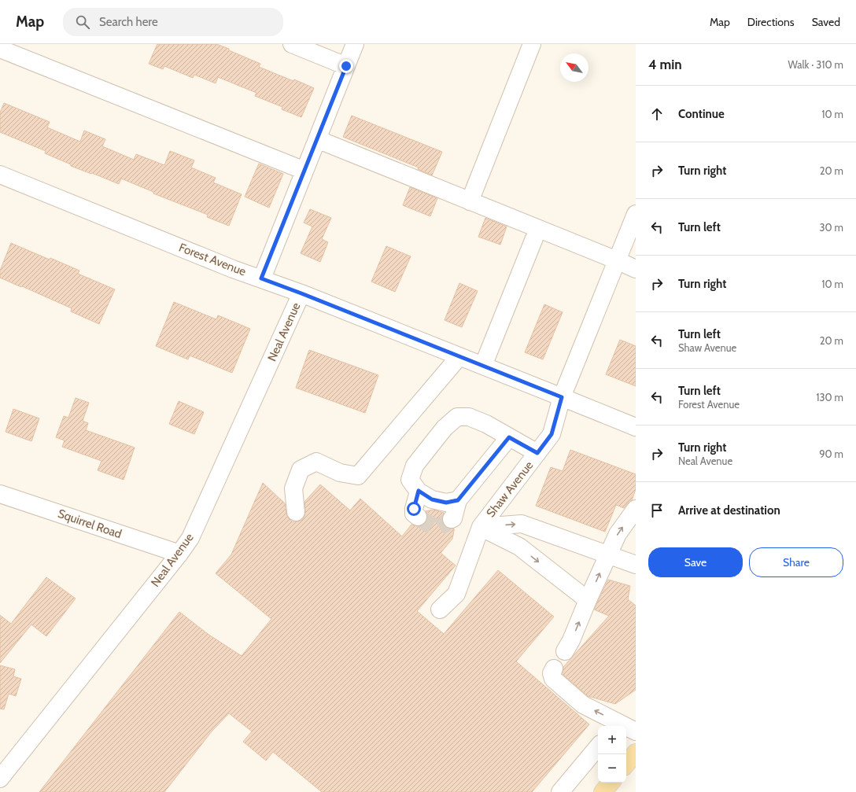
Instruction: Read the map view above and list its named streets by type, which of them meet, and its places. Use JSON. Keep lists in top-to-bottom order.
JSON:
{
  "streets": {
    "street": [
      "Forest Avenue",
      "Neal Avenue",
      "Shaw Avenue",
      "Squirrel Road"
    ]
  },
  "crossings": [
    ["Forest Avenue", "Neal Avenue"],
    ["Forest Avenue", "Shaw Avenue"],
    ["Neal Avenue", "Squirrel Road"]
  ],
  "north": "top left",
  "page": {
    "header": "Map",
    "search": "Search here",
    "nav": ["Map", "Directions", "Saved"],
    "heading": ["4 min", "Walk · 310 m"],
    "list": [
      ["Continue", "10 m"],
      ["Turn right", "20 m"],
      ["Turn left", "30 m"],
      ["Turn right", "10 m"],
      ["Turn left", "Shaw Avenue", "20 m"],
      ["Turn left", "Forest Avenue", "130 m"],
      ["Turn right", "Neal Avenue", "90 m"],
      "Arrive at destination"
    ],
    "buttons": ["Save", "Share"],
    "map_buttons": ["+", "−"]
  }
}
